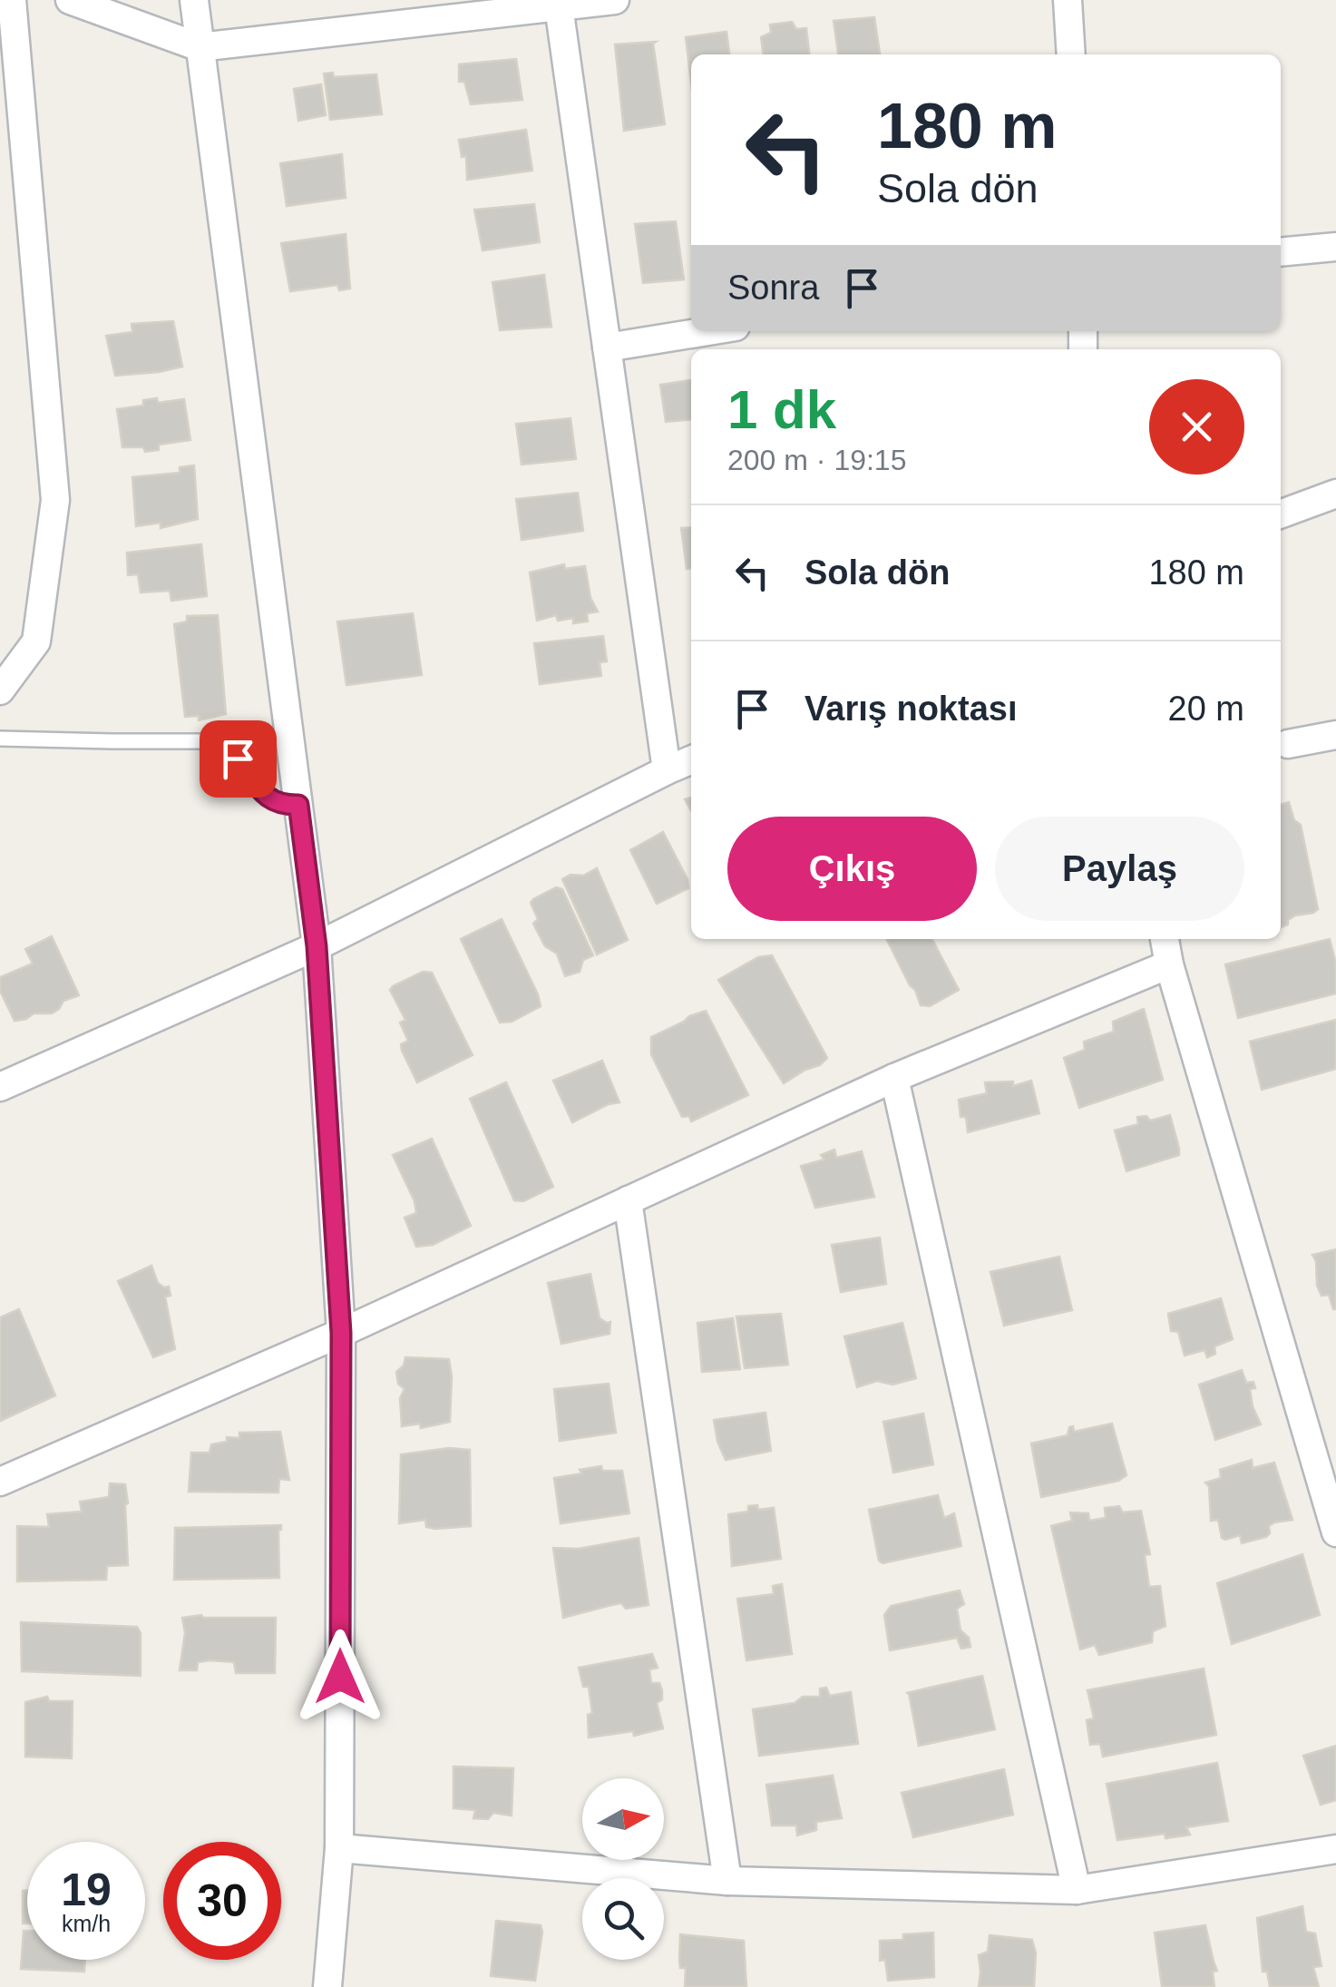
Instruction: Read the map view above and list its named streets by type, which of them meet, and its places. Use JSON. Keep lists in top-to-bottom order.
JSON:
{
  "north": "right",
  "page": {
    "turn": ["180 m", "Sola dön"],
    "then": "Sonra",
    "heading": ["1 dk", "200 m · 19:15"],
    "list": [
      {
        "name": "Sola dön",
        "value": "180 m"
      },
      {
        "name": "Varış noktası",
        "value": "20 m"
      }
    ],
    "buttons": ["Çıkış", "Paylaş"],
    "speed": "19 km/h",
    "limit": "30"
  }
}
